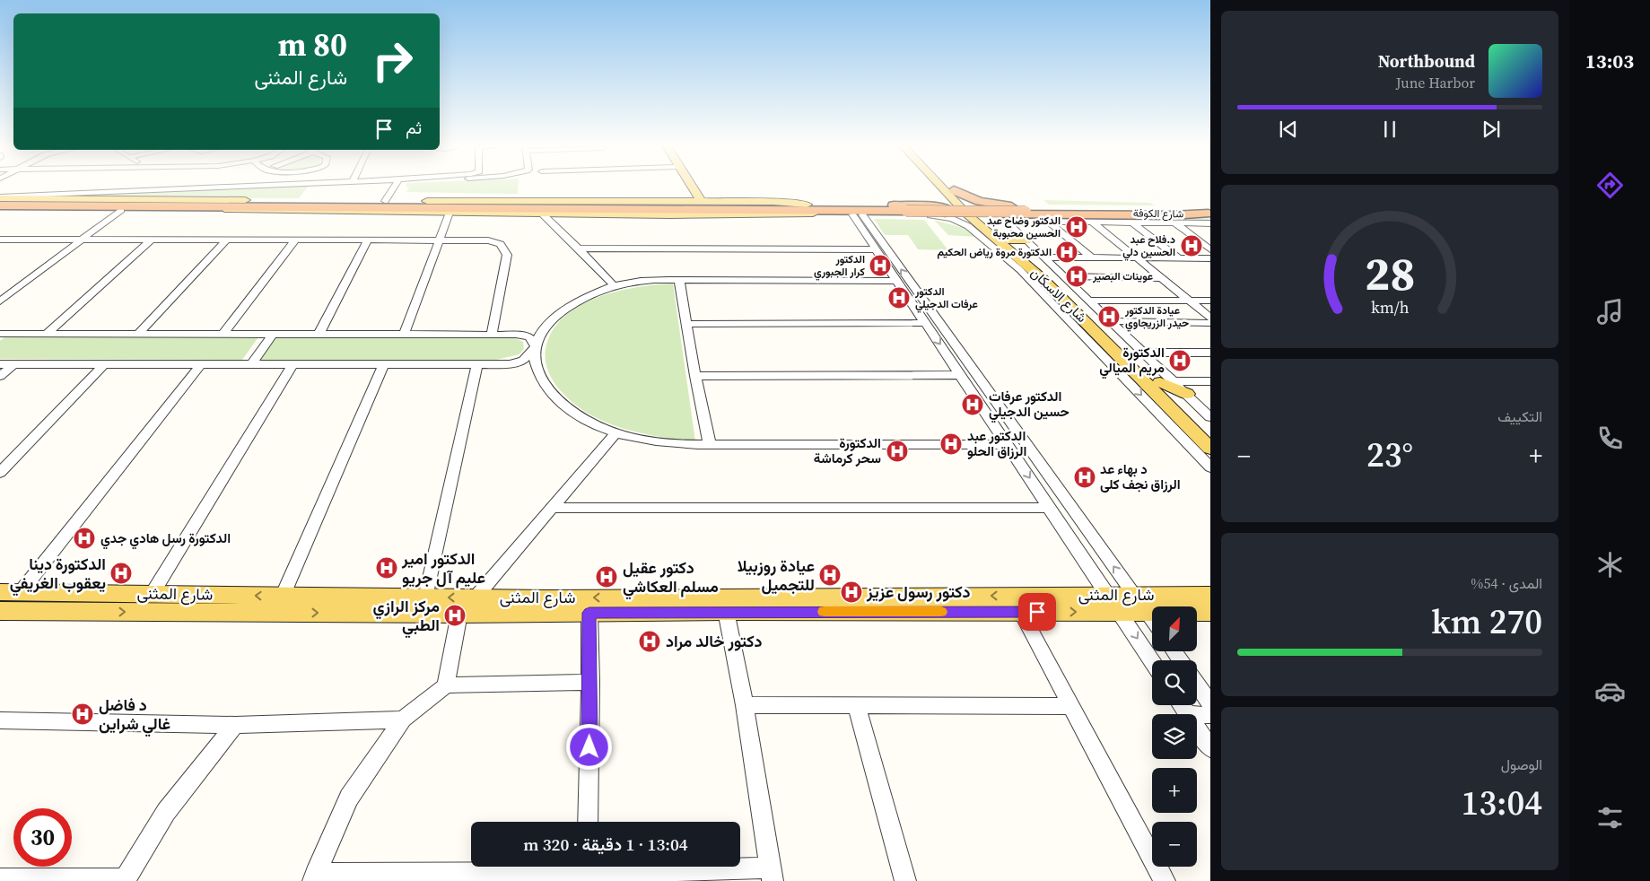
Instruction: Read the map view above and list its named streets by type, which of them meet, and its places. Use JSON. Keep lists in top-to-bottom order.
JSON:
{
  "streets": {
    "highway": ["شارع الكوفة"],
    "main road": ["شارع الاسكان", "شارع المثنى"]
  },
  "places": {
    "hospital": [
      "الدكتور وضاح عبد الحسين محبوبة",
      "د.فلاح عبد الحسين دلي",
      "الدكتورة مروة رياض الحكيم",
      "الدكتور كرار الجبوري",
      "عوينات البصير",
      "الدكتور عرفات الدجيلي",
      "عيادة الدكتور حيدر الزريجاوي",
      "الدكتورة مريم الميالي",
      "الدكتور عرفات حسين الدجيلي",
      "الدكتور عبد الرزاق الحلو",
      "الدكتورة سحر كرماشة",
      "د بهاء عد الرزاق نجف كلى",
      "الدكتورة رسل هادي جدي",
      "الدكتور امير عليم آل جريو",
      "الدكتورة دينا يعقوب الغريفي",
      "عيادة روزبيلا للتجميل",
      "دكتور عقيل مسلم العكاشي",
      "دكتور رسول عزيز",
      "مركز الرازي الطبي",
      "دكتور خالد مراد",
      "د فاضل غالي شراين"
    ]
  },
  "north": "top right",
  "page": {
    "tabs": "13:03",
    "turn": ["80 m", "شارع المثنى"],
    "song": ["Northbound", "June Harbor"],
    "then": "ثم",
    "tile": [
      "التكييف",
      ["المدى · 54%", "270 km"],
      ["الوصول", "13:04"]
    ],
    "heat": ["−", "23°", "+"],
    "map_buttons": ["+", "−"],
    "limit": "30",
    "trip": "13:04 · 1 دقيقة · 320 m",
    "gauge": ["28", "km/h"]
  }
}
